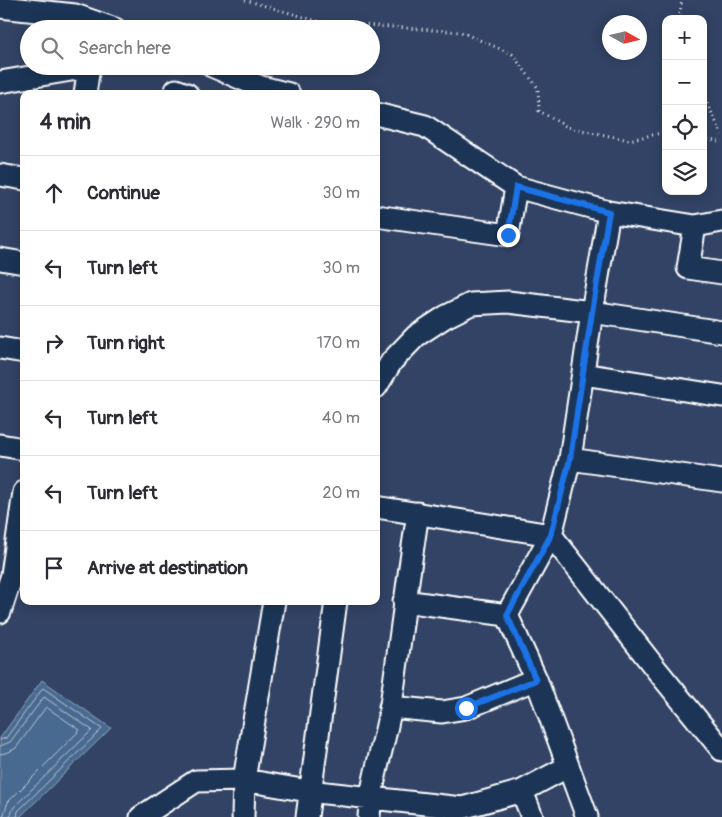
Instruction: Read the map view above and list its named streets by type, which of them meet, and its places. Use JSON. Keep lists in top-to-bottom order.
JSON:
{
  "north": "right",
  "page": {
    "map_buttons": ["+", "−"],
    "search": "Search here",
    "heading": ["4 min", "Walk · 290 m"],
    "list": [
      ["Continue", "30 m"],
      ["Turn left", "30 m"],
      ["Turn right", "170 m"],
      ["Turn left", "40 m"],
      ["Turn left", "20 m"],
      "Arrive at destination"
    ]
  }
}
